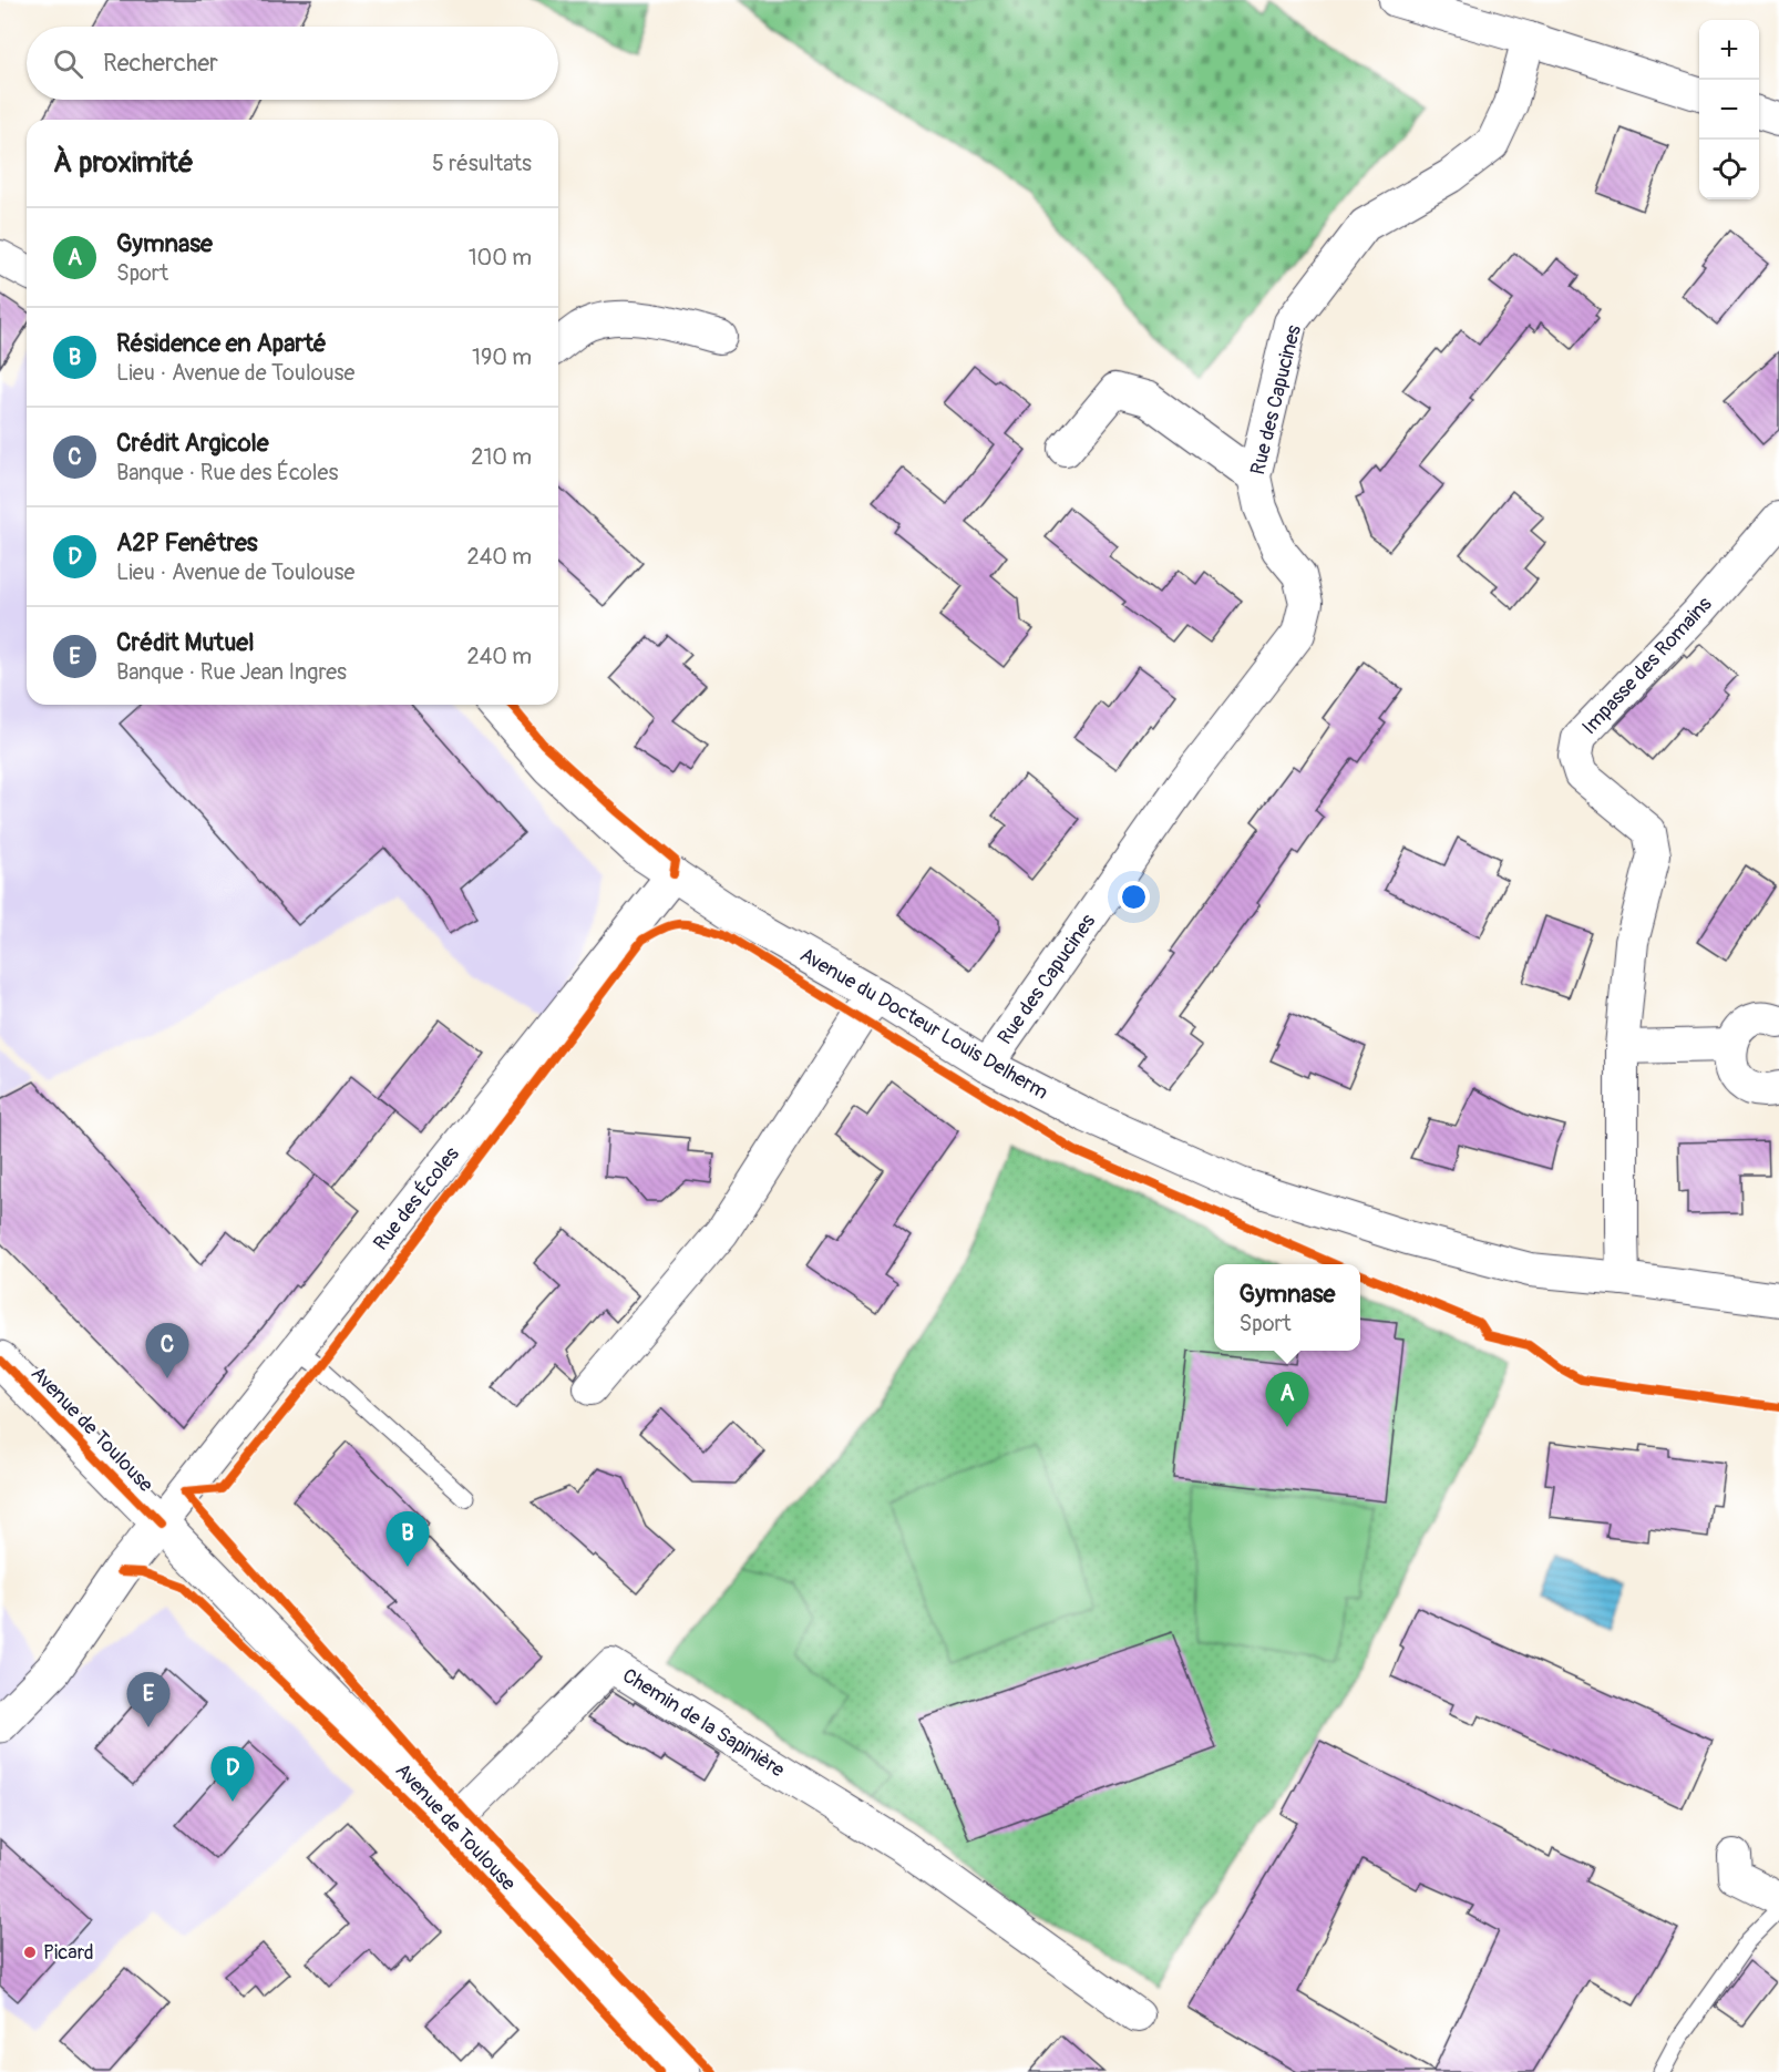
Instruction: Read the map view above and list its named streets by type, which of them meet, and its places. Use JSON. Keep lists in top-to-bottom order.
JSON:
{
  "streets": {
    "main road": ["Avenue de Toulouse"],
    "street": [
      "Rue des Capucines",
      "Impasse des Romains",
      "Avenue du Docteur Louis Delherm",
      "Rue des Écoles",
      "Chemin de la Sapinière"
    ]
  },
  "crossings": [
    ["Rue des Capucines", "Avenue du Docteur Louis Delherm"],
    ["Impasse des Romains", "Avenue du Docteur Louis Delherm"],
    ["Avenue du Docteur Louis Delherm", "Rue des Écoles"],
    ["Rue des Écoles", "Avenue de Toulouse"],
    ["Avenue de Toulouse", "Chemin de la Sapinière"]
  ],
  "places": ["Picard"],
  "page": {
    "map_buttons": ["+", "−"],
    "search": "Rechercher",
    "heading": ["À proximité", "5 résultats"],
    "list": [
      {
        "mark": "A",
        "name": "Gymnase",
        "note": "Sport",
        "value": "100 m"
      },
      {
        "mark": "B",
        "name": "Résidence en Aparté",
        "note": "Lieu · Avenue de Toulouse",
        "value": "190 m"
      },
      {
        "mark": "C",
        "name": "Crédit Argicole",
        "note": "Banque · Rue des Écoles",
        "value": "210 m"
      },
      {
        "mark": "D",
        "name": "A2P Fenêtres",
        "note": "Lieu · Avenue de Toulouse",
        "value": "240 m"
      },
      {
        "mark": "E",
        "name": "Crédit Mutuel",
        "note": "Banque · Rue Jean Ingres",
        "value": "240 m"
      }
    ],
    "popup": ["Gymnase", "Sport"],
    "pins": [
      "C",
      "A",
      "B",
      "E",
      "D"
    ]
  }
}
